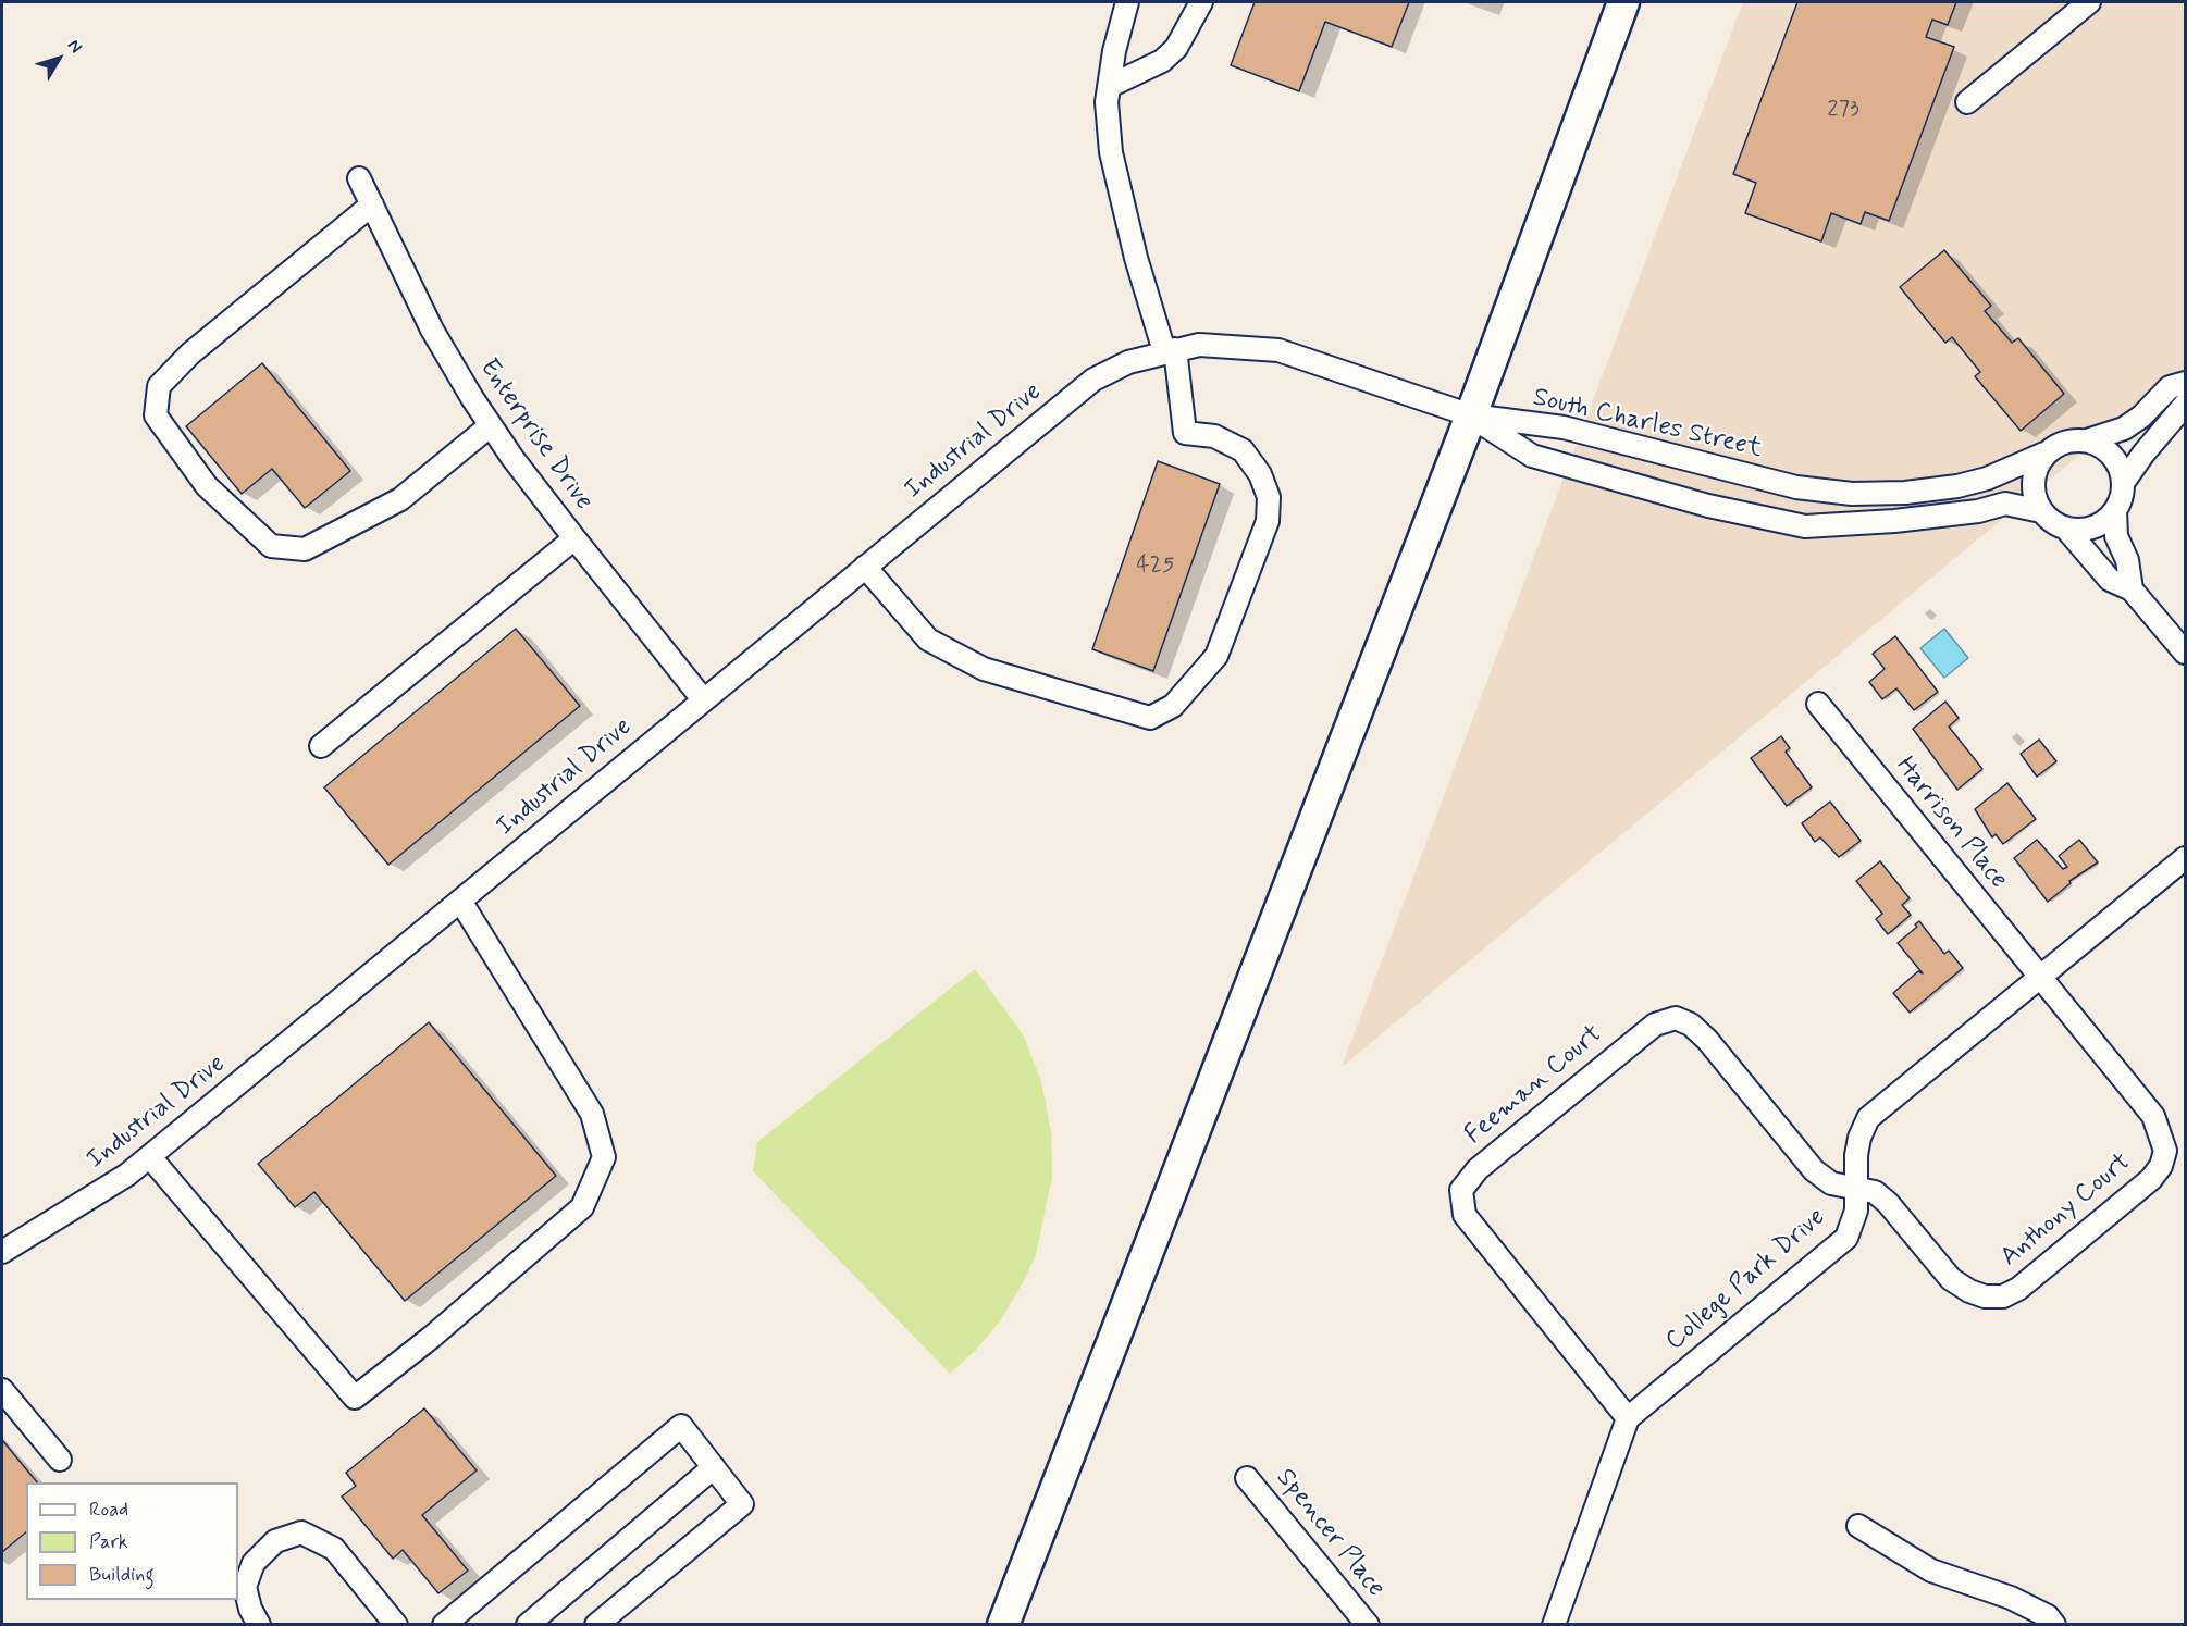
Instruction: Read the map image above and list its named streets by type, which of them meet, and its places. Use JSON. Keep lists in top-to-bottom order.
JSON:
{
  "streets": {
    "street": [
      "South Charles Street",
      "Enterprise Drive",
      "Industrial Drive",
      "Harrison Place",
      "Feeman Court",
      "Anthony Court",
      "College Park Drive",
      "Spencer Place"
    ]
  },
  "crossings": [
    ["South Charles Street", "Industrial Drive"],
    ["Enterprise Drive", "Industrial Drive"],
    ["Harrison Place", "Anthony Court"],
    ["Harrison Place", "College Park Drive"],
    ["Feeman Court", "Anthony Court"],
    ["Feeman Court", "College Park Drive"],
    ["Anthony Court", "College Park Drive"]
  ],
  "house_numbers": ["273", "425"],
  "legend": ["Road", "Park", "Building"],
  "north": "top right"
}
